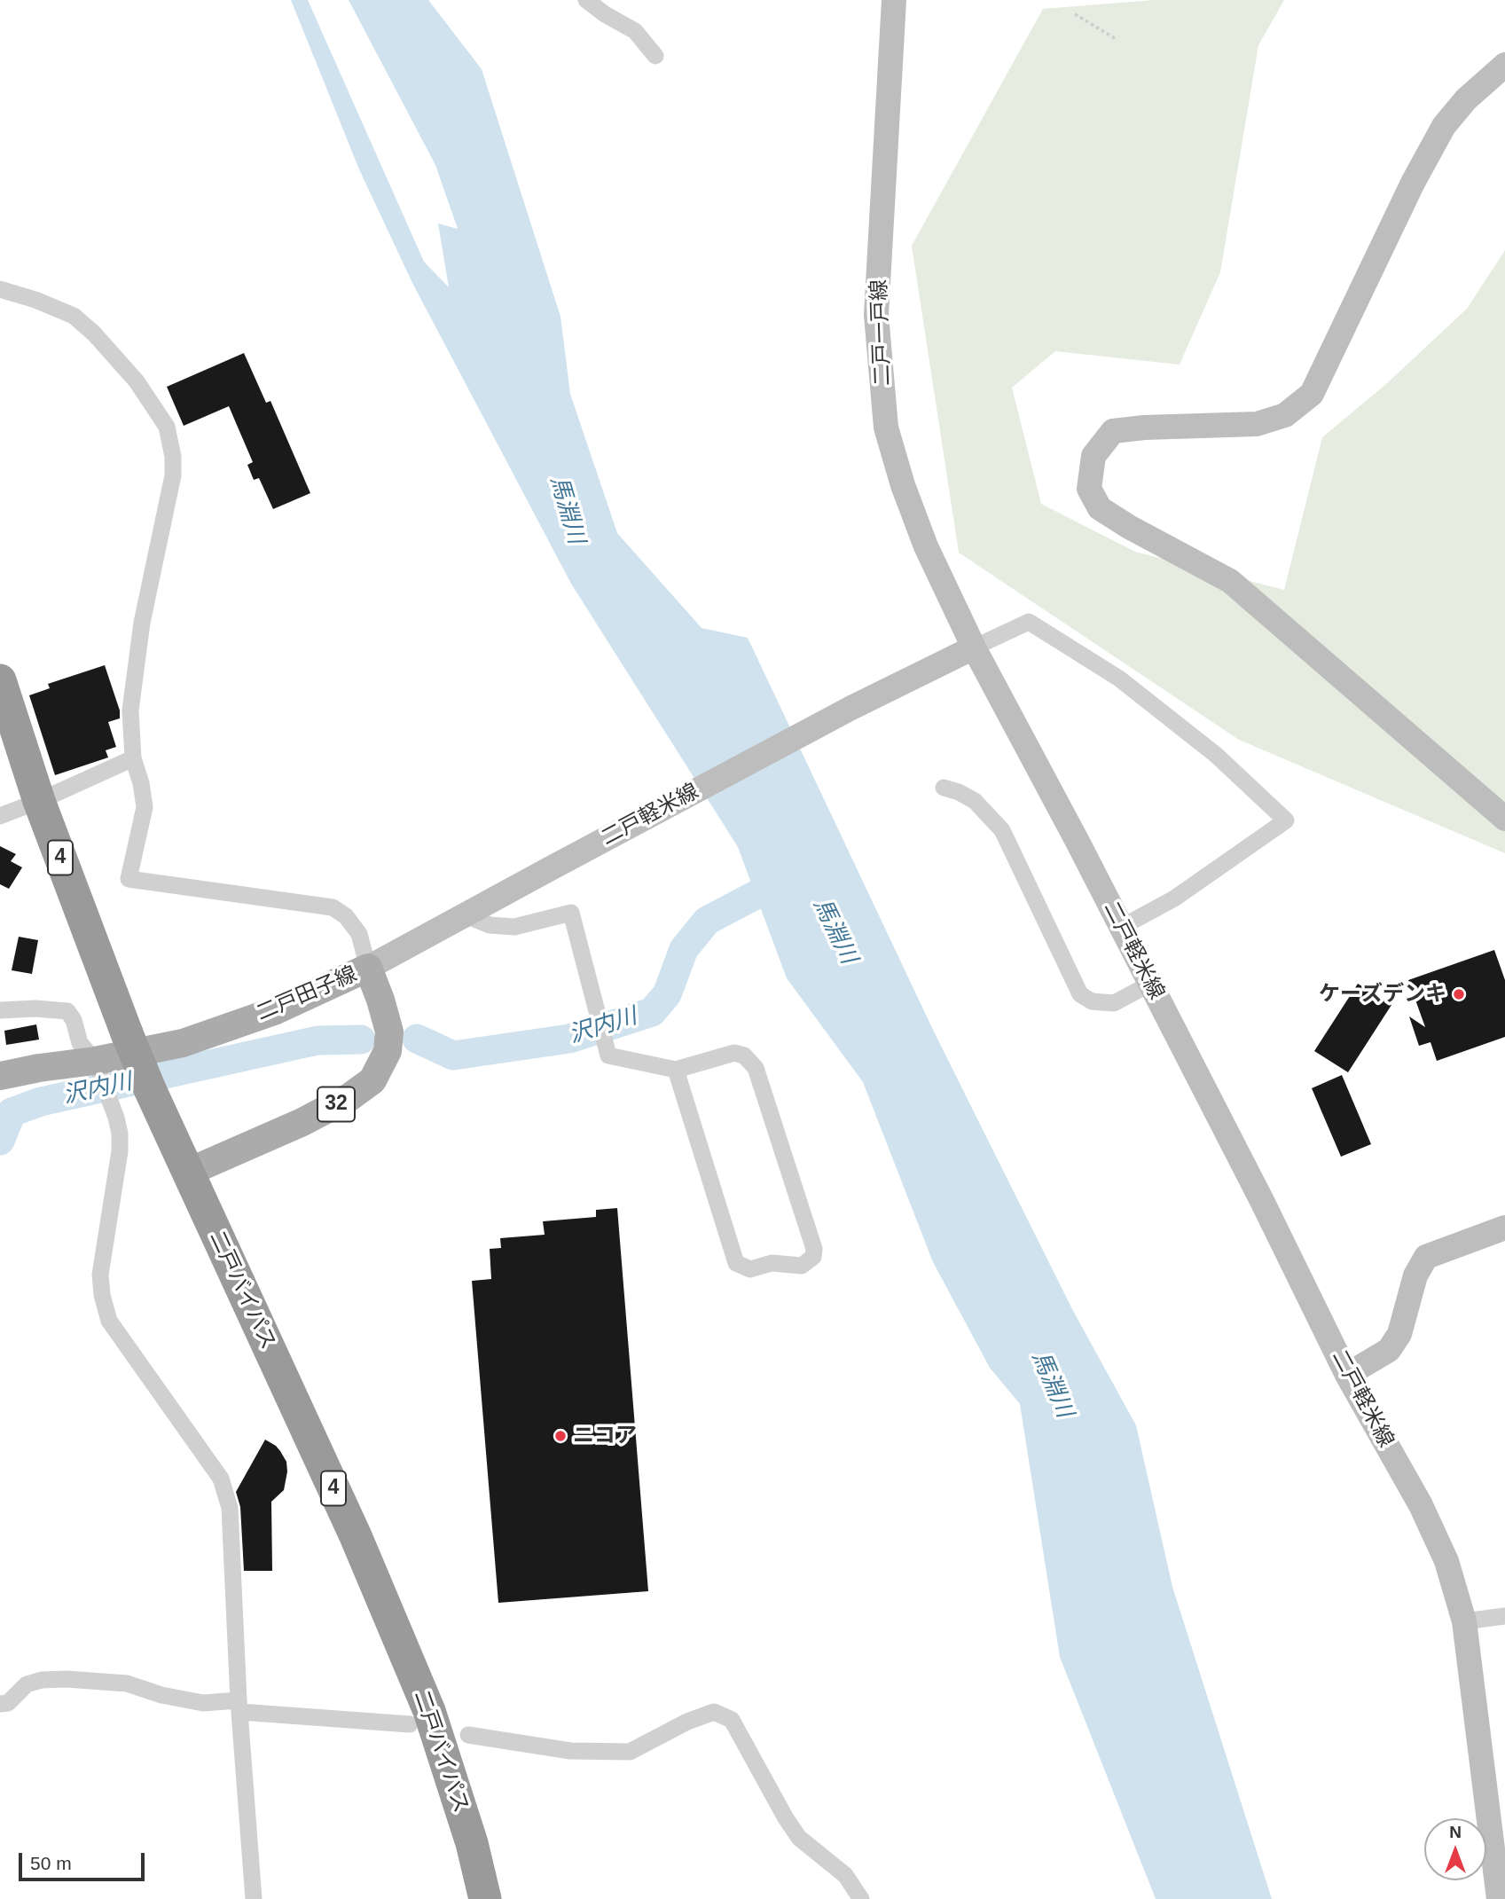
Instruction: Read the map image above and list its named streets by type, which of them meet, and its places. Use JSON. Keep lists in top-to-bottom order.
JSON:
{
  "streets": {
    "highway": ["4", "二戸バイパス"],
    "main road": [
      "二戸一戸線",
      "二戸軽米線",
      "二戸田子線",
      "32"
    ]
  },
  "crossings": [
    ["二戸一戸線", "二戸軽米線"],
    ["二戸軽米線", "二戸田子線"],
    ["二戸田子線", "二戸バイパス"]
  ],
  "water": ["馬淵川", "沢内川"],
  "places": ["ケーズデンキ", "ニコア"],
  "scale_bar": "50 m",
  "north": "top"
}
